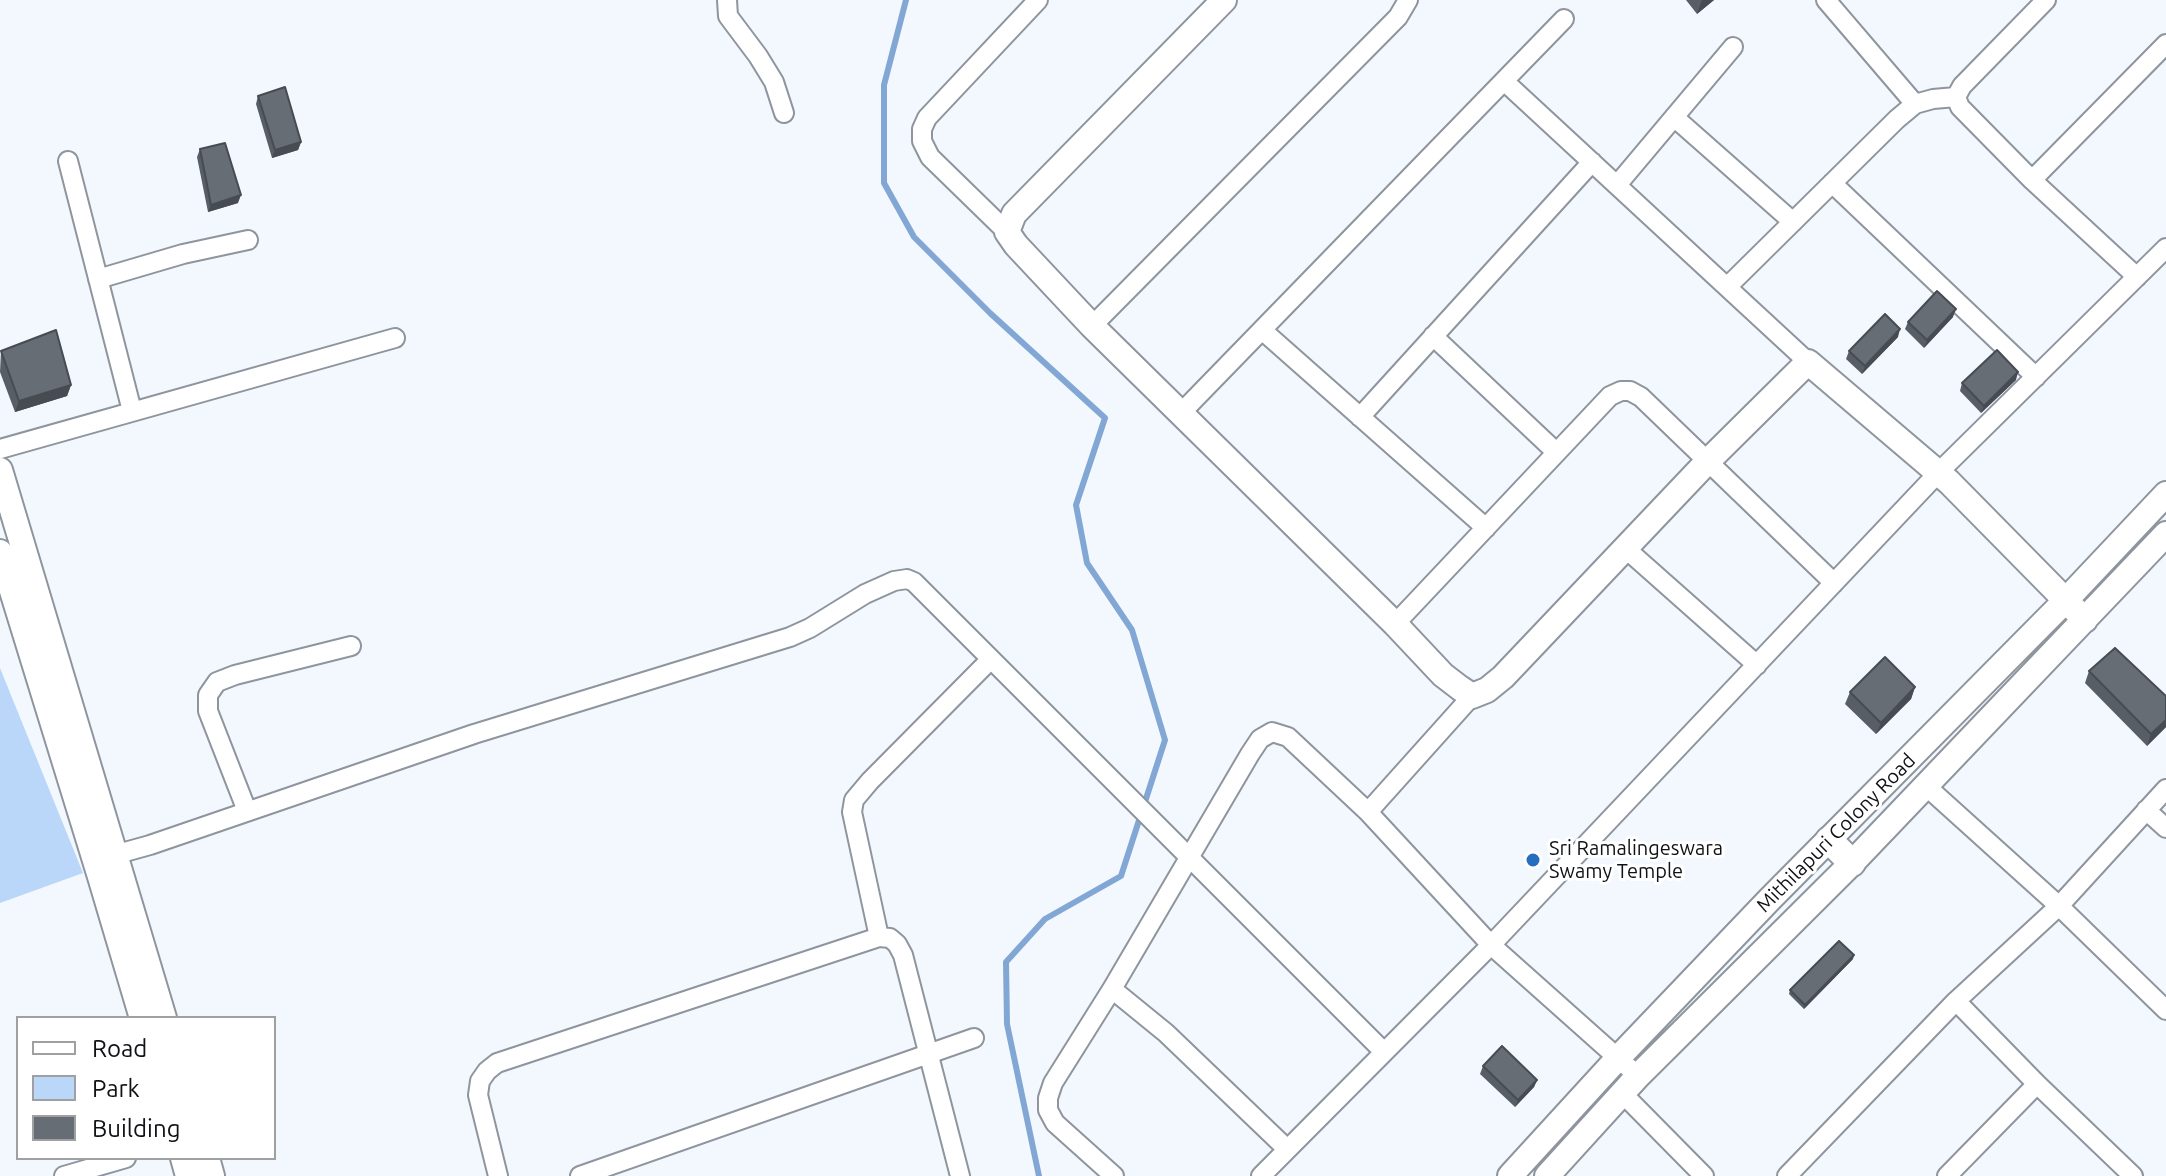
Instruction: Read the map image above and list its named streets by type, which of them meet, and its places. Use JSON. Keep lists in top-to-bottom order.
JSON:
{
  "streets": {
    "street": ["Mithilapuri Colony Road"]
  },
  "places": ["Sri Ramalingeswara Swamy Temple"],
  "legend": ["Road", "Park", "Building"]
}
